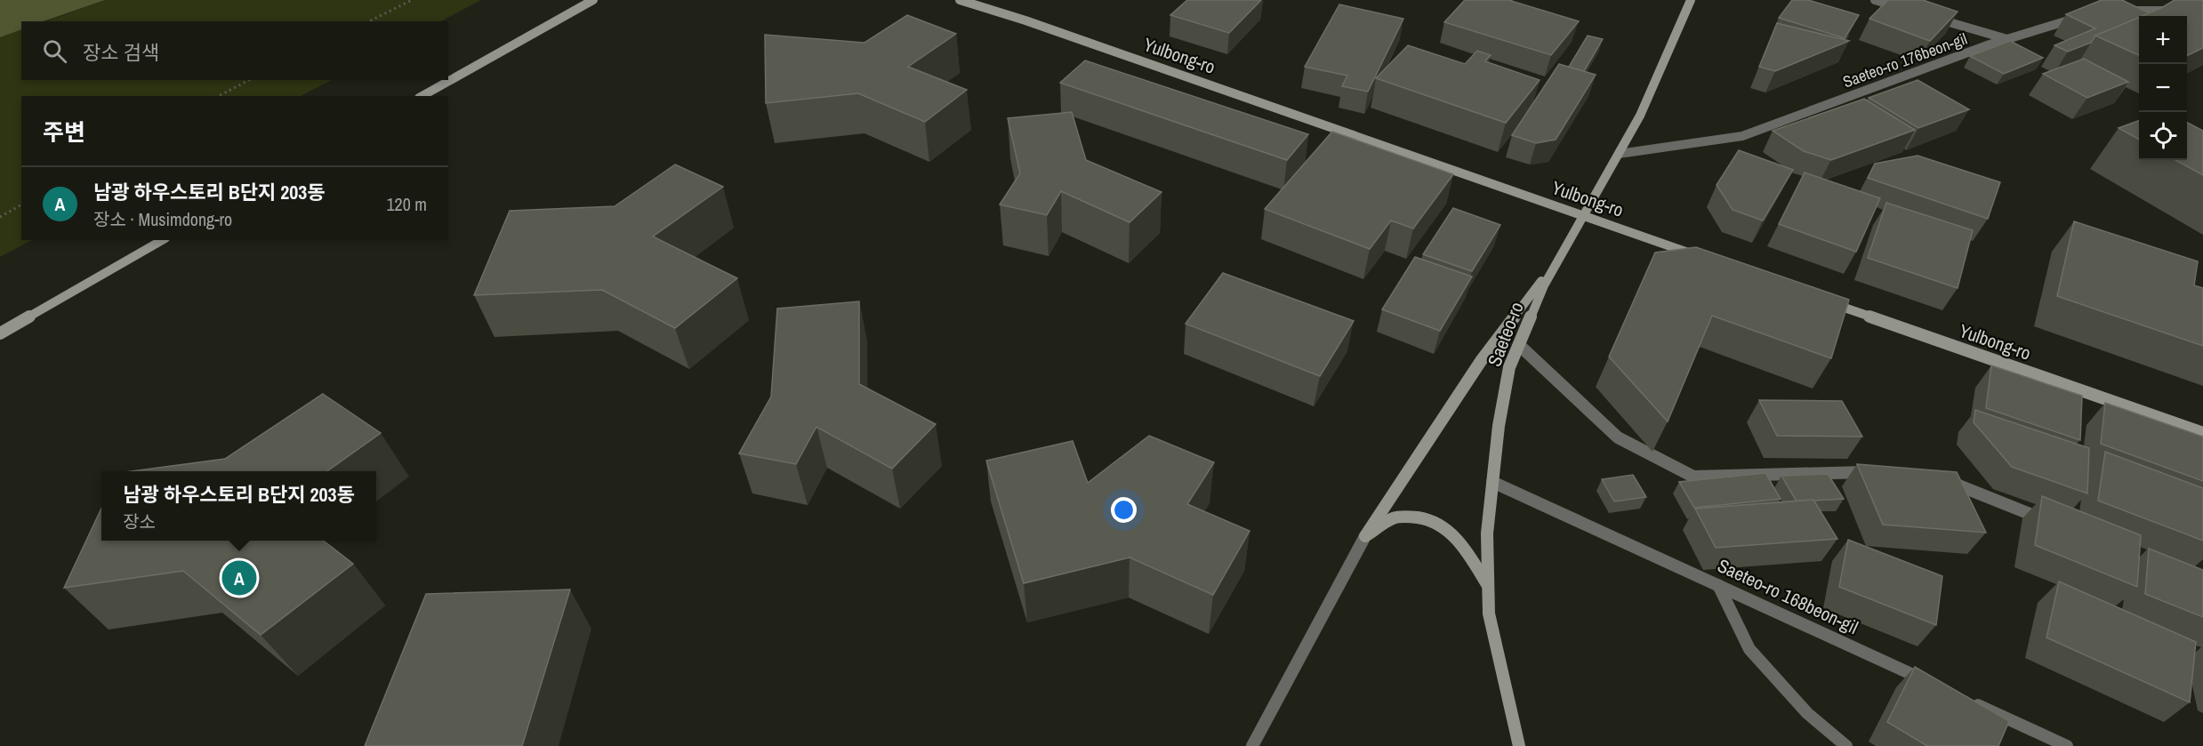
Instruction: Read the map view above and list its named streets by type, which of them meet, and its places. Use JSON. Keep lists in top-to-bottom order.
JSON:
{
  "streets": {
    "street": [
      "Yulbong-ro",
      "Saeteo-ro 176beon-gil",
      "Saeteo-ro",
      "Saeteo-ro 168beon-gil"
    ]
  },
  "crossings": [
    ["Yulbong-ro", "Saeteo-ro"],
    ["Saeteo-ro 176beon-gil", "Saeteo-ro"],
    ["Saeteo-ro", "Saeteo-ro 168beon-gil"]
  ],
  "page": {
    "map_buttons": ["+", "−"],
    "search": "장소 검색",
    "heading": "주변",
    "list": [
      {
        "mark": "A",
        "name": "남광 하우스토리 B단지 203동",
        "note": "장소 · Musimdong-ro",
        "value": "120 m"
      }
    ],
    "popup": ["남광 하우스토리 B단지 203동", "장소"],
    "pins": "A"
  }
}
